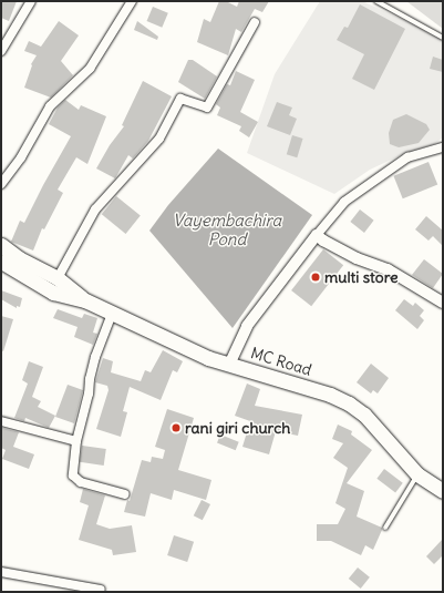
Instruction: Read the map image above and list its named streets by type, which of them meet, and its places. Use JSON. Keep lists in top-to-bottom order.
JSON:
{
  "streets": {
    "main road": ["MC Road"]
  },
  "water": ["Vayembachira Pond"],
  "places": ["multi store", "rani giri church"]
}
